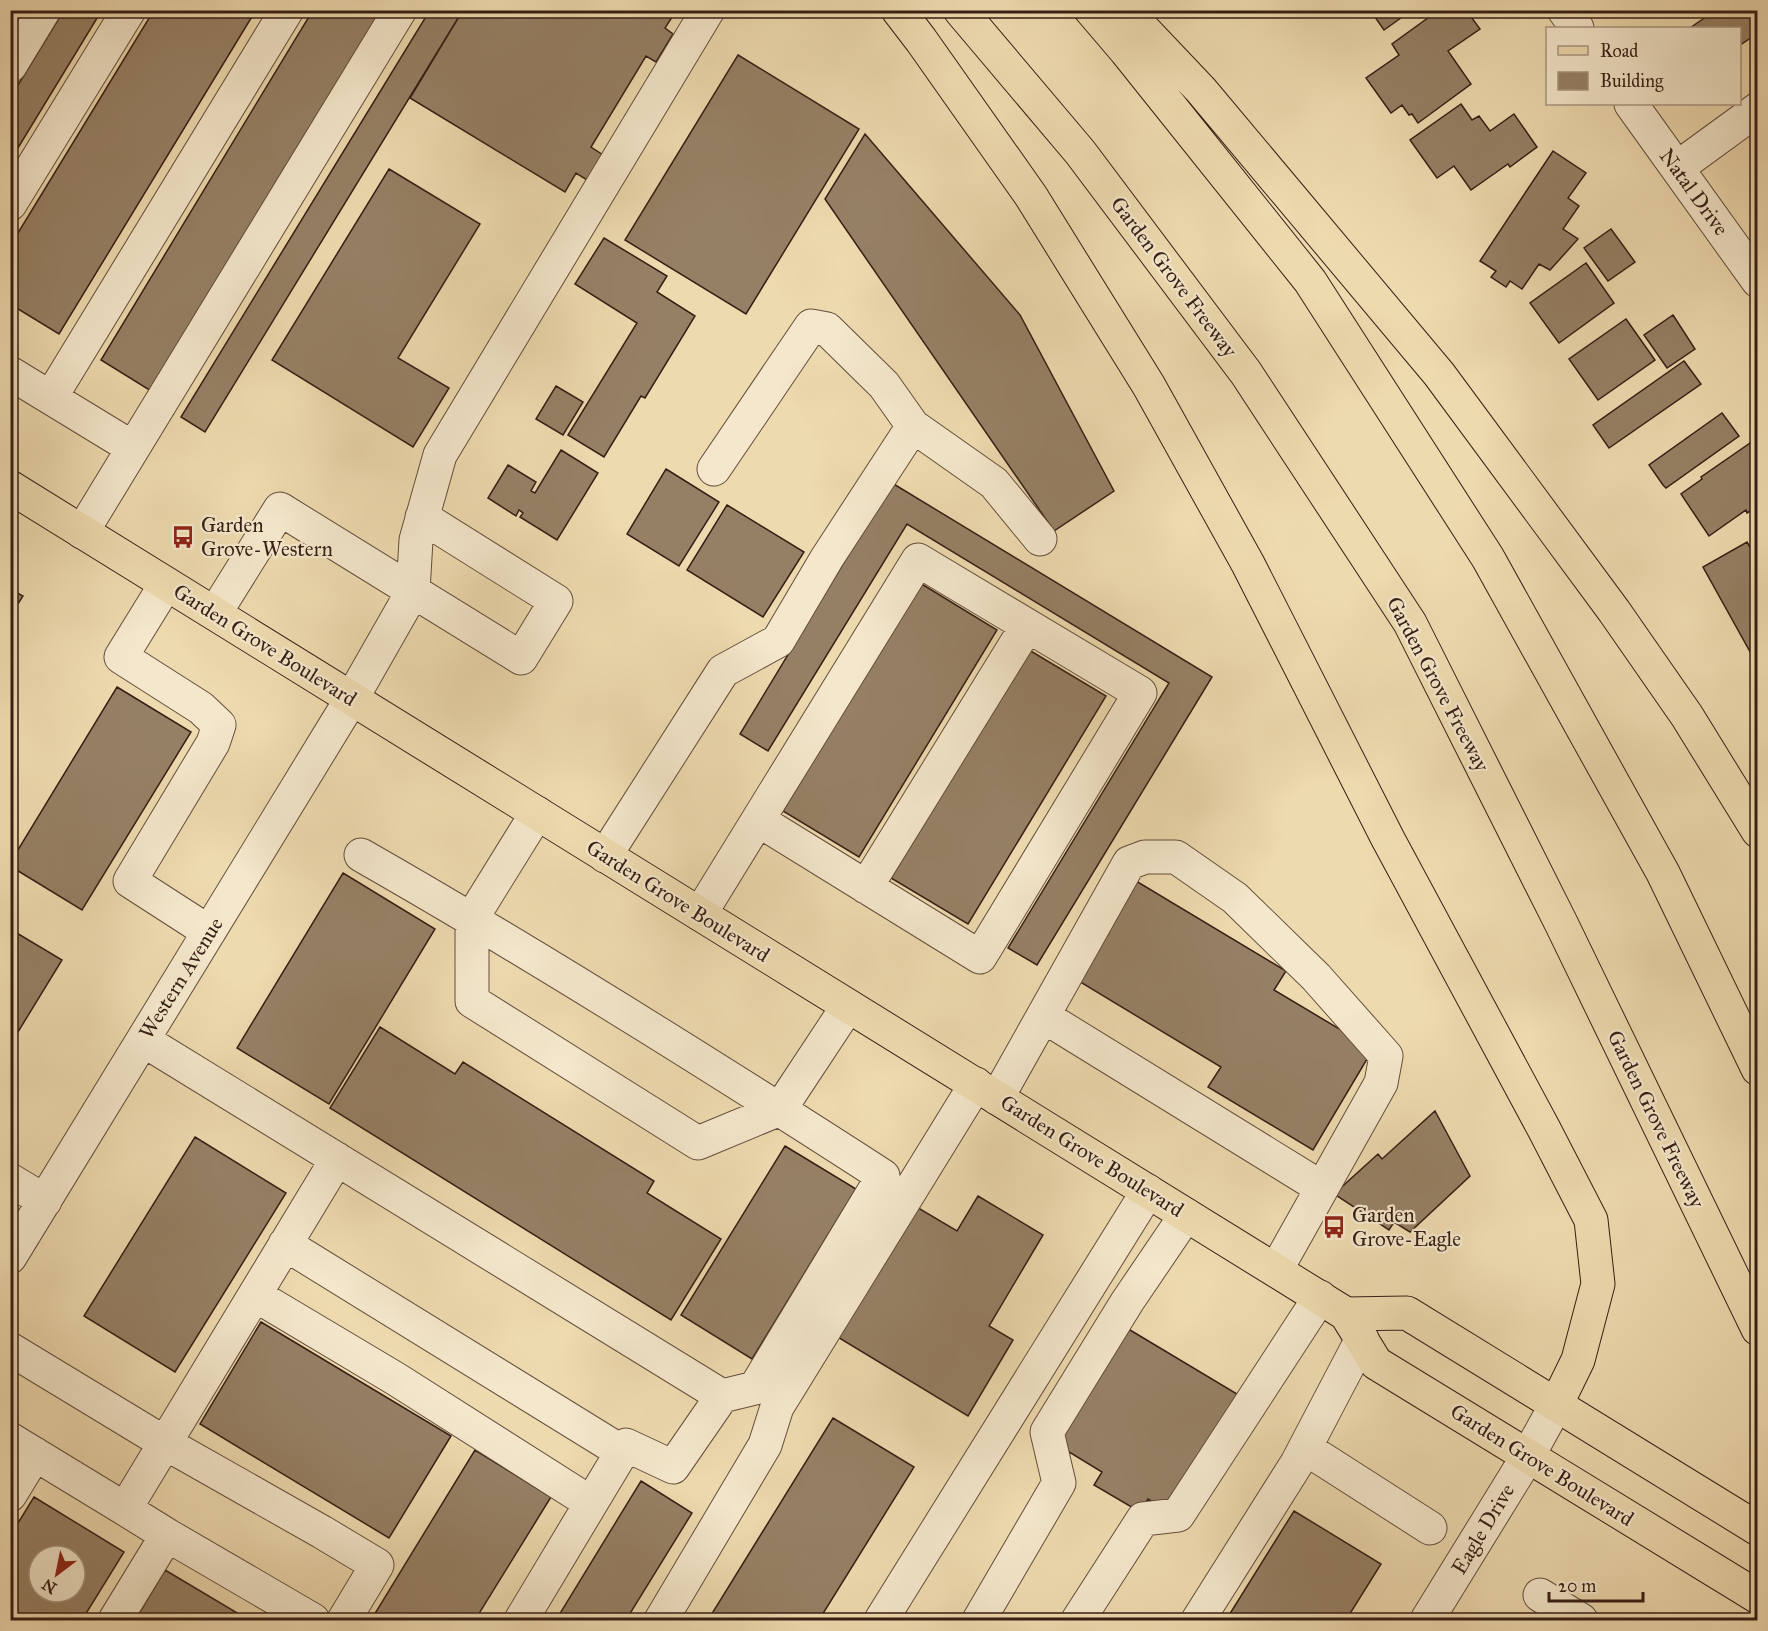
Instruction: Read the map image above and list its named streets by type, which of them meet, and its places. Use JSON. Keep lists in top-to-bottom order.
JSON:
{
  "streets": {
    "main road": ["Garden Grove Freeway", "Garden Grove Boulevard"],
    "street": ["Natal Drive", "Western Avenue", "Eagle Drive"]
  },
  "crossings": [
    ["Garden Grove Boulevard", "Western Avenue"],
    ["Garden Grove Boulevard", "Eagle Drive"]
  ],
  "places": {
    "bus stop": ["Garden Grove-Western", "Garden Grove-Eagle"]
  },
  "legend": ["Road", "Building"],
  "scale_bar": "20 m",
  "north": "bottom left"
}
